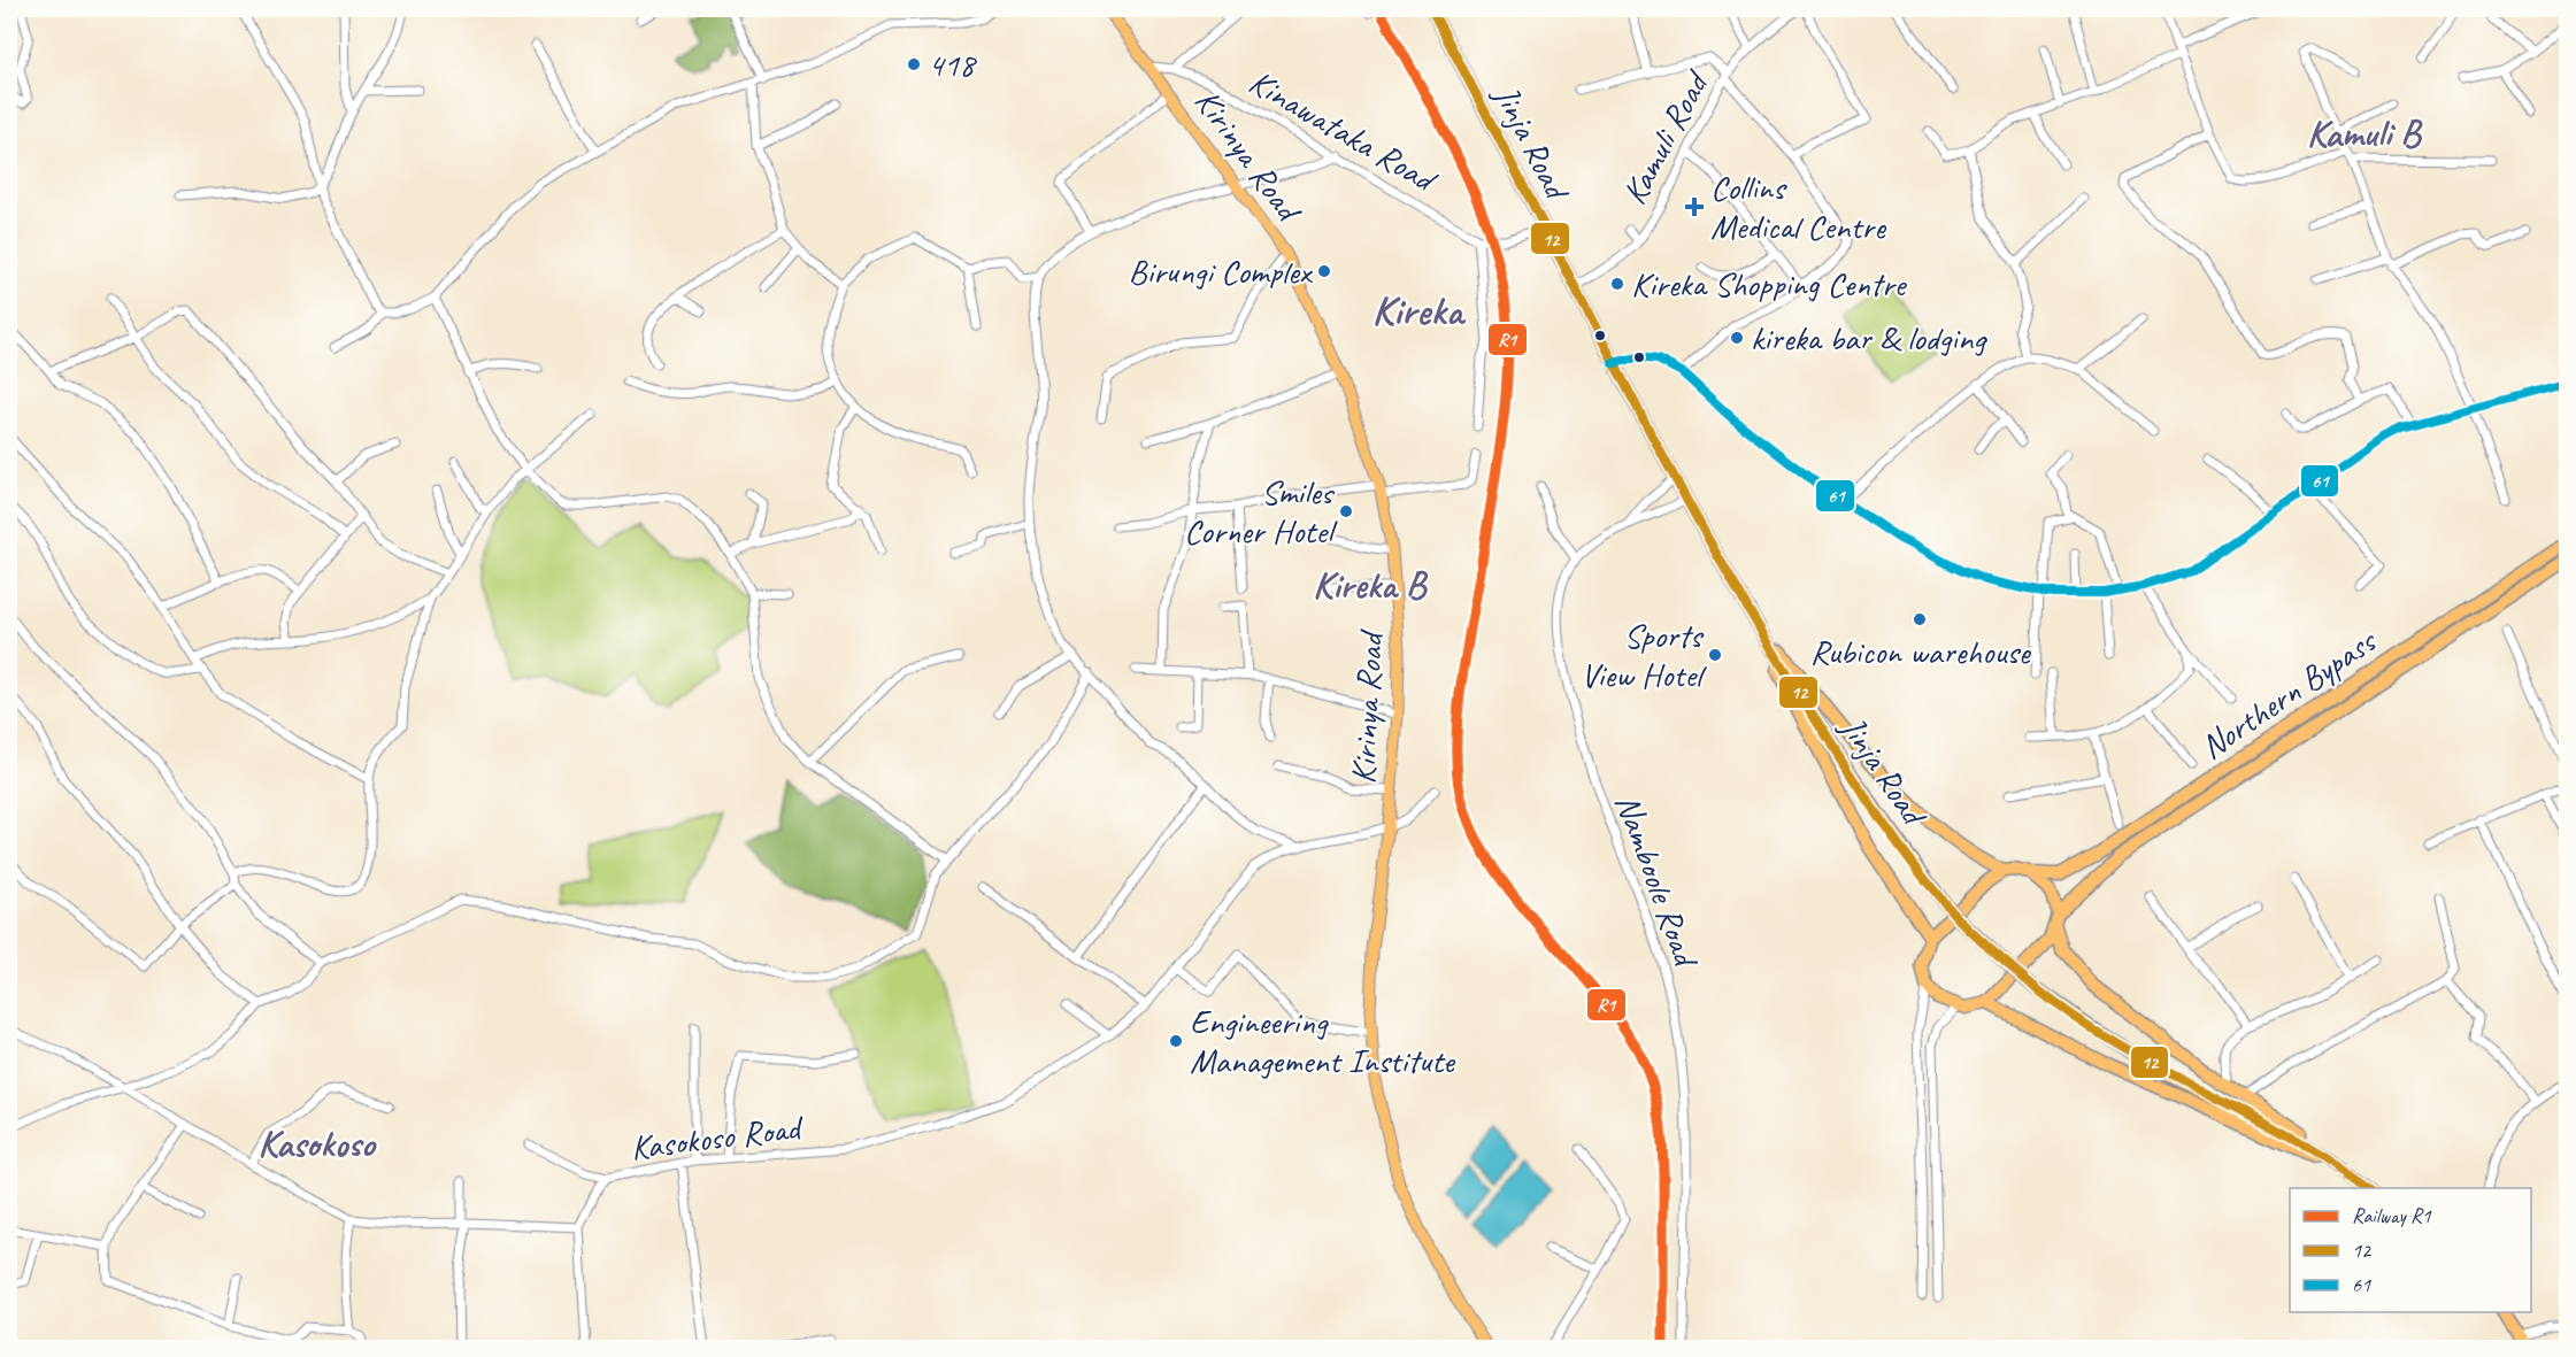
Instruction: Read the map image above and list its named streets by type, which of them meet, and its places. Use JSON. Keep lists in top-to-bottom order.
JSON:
{
  "streets": {
    "highway": ["Jinja Road", "Northern Bypass"],
    "main road": ["Kirinya Road"],
    "street": [
      "Kinawataka Road",
      "Kamuli Road",
      "Namboole Road",
      "Kasokoso Road"
    ]
  },
  "crossings": [
    ["Kinawataka Road", "Kirinya Road"],
    ["Kamuli Road", "Jinja Road"],
    ["Jinja Road", "Namboole Road"],
    ["Kirinya Road", "Kasokoso Road"]
  ],
  "districts": [
    "Kamuli B",
    "Kireka",
    "Kireka B",
    "Kasokoso"
  ],
  "places": {
    "other": [
      "418",
      "Birungi Complex",
      "Kireka Shopping Centre",
      "kireka bar & lodging",
      "Smiles Corner Hotel",
      "Rubicon warehouse",
      "Sports View Hotel",
      "Engineering Management Institute"
    ],
    "health": ["Collins Medical Centre"]
  },
  "lines": ["rail line R1", "transit line 12", "transit line 61"],
  "legend": ["Railway R1", "12", "61"]
}
